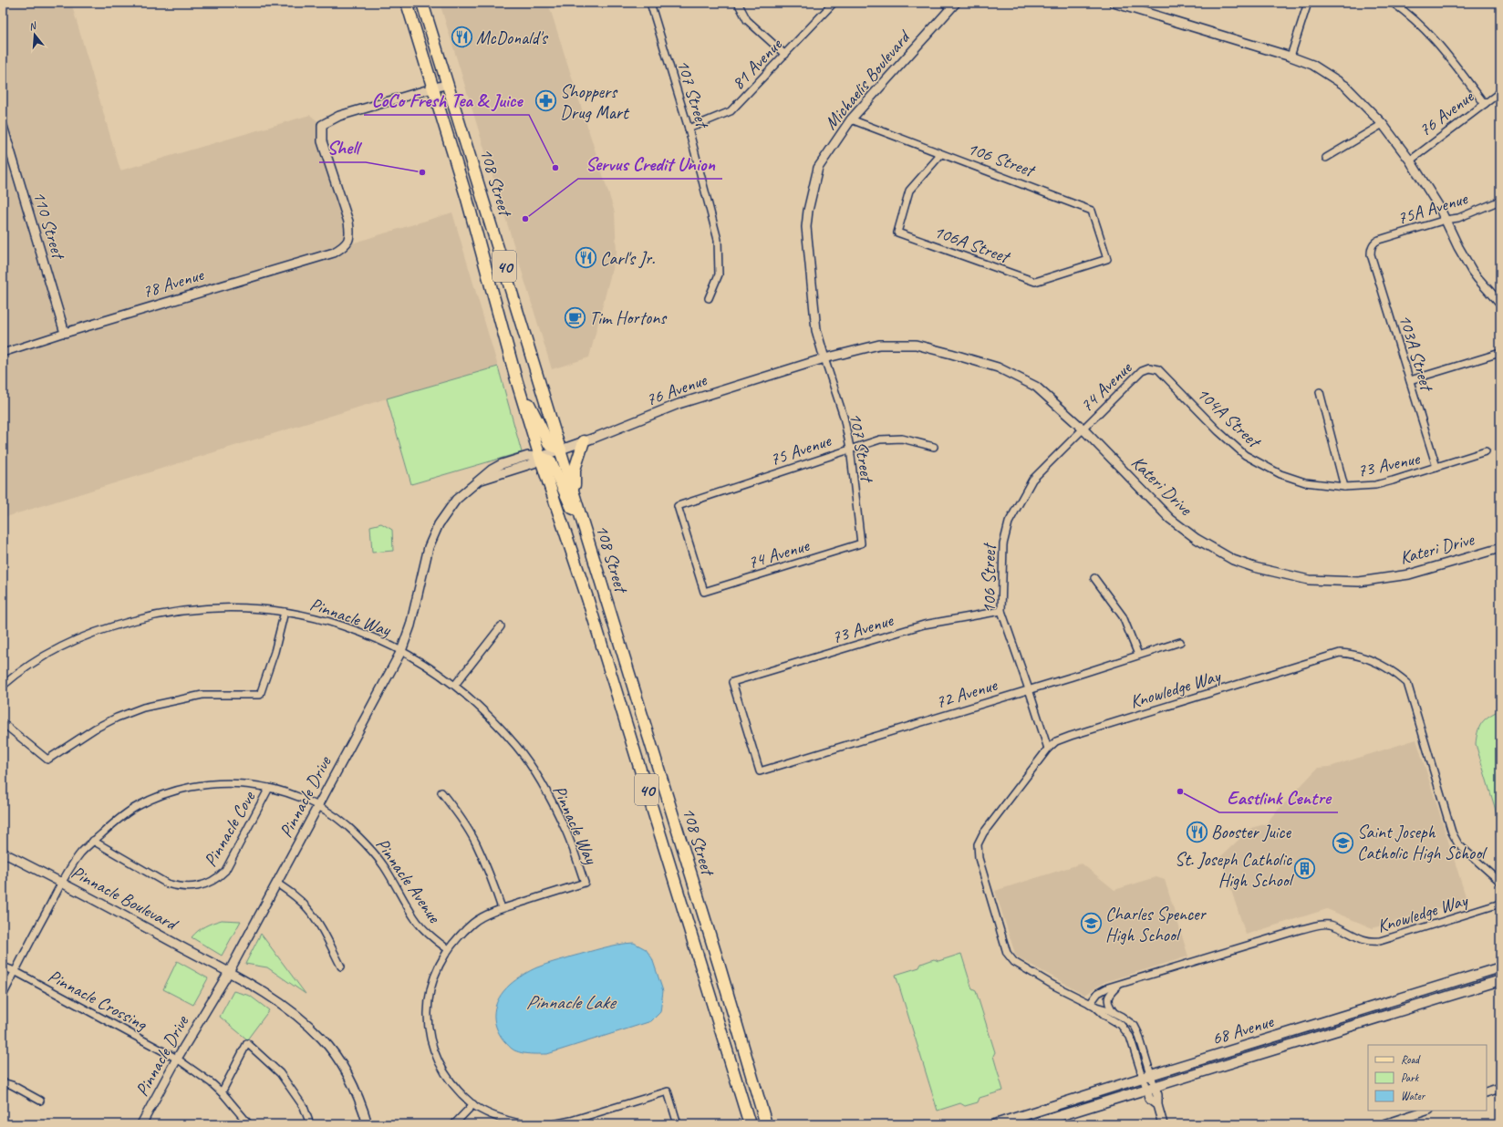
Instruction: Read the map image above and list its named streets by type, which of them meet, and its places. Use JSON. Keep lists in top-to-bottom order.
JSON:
{
  "streets": {
    "main road": ["108 Street", "40", "68 Avenue"],
    "street": [
      "81 Avenue",
      "Michaelis Boulevard",
      "107 Street",
      "76 Avenue",
      "106 Street",
      "75A Avenue",
      "110 Street",
      "106A Street",
      "78 Avenue",
      "103A Street",
      "74 Avenue",
      "104A Street",
      "75 Avenue",
      "73 Avenue",
      "Kateri Drive",
      "Pinnacle Way",
      "Knowledge Way",
      "72 Avenue",
      "Pinnacle Drive",
      "Pinnacle Cove",
      "Pinnacle Avenue",
      "Pinnacle Boulevard",
      "Pinnacle Crossing"
    ]
  },
  "crossings": [
    ["81 Avenue", "107 Street"],
    ["Michaelis Boulevard", "107 Street"],
    ["Michaelis Boulevard", "76 Avenue"],
    ["Michaelis Boulevard", "106 Street"],
    ["Michaelis Boulevard", "Kateri Drive"],
    ["107 Street", "76 Avenue"],
    ["107 Street", "74 Avenue"],
    ["107 Street", "75 Avenue"],
    ["107 Street", "Kateri Drive"],
    ["76 Avenue", "108 Street"],
    ["76 Avenue", "Kateri Drive"],
    ["76 Avenue", "Pinnacle Drive"],
    ["106 Street", "106A Street"],
    ["106 Street", "74 Avenue"],
    ["106 Street", "73 Avenue"],
    ["106 Street", "Kateri Drive"],
    ["106 Street", "Knowledge Way"],
    ["106 Street", "72 Avenue"],
    ["108 Street", "78 Avenue"],
    ["108 Street", "Pinnacle Drive"],
    ["75A Avenue", "103A Street"],
    ["110 Street", "78 Avenue"],
    ["103A Street", "73 Avenue"],
    ["74 Avenue", "104A Street"],
    ["74 Avenue", "75 Avenue"],
    ["74 Avenue", "Kateri Drive"],
    ["104A Street", "73 Avenue"],
    ["73 Avenue", "72 Avenue"],
    ["Pinnacle Way", "Pinnacle Drive"],
    ["Knowledge Way", "68 Avenue"],
    ["Pinnacle Drive", "Pinnacle Avenue"],
    ["Pinnacle Drive", "Pinnacle Boulevard"],
    ["Pinnacle Drive", "Pinnacle Crossing"],
    ["Pinnacle Cove", "Pinnacle Avenue"],
    ["Pinnacle Avenue", "Pinnacle Boulevard"],
    ["Pinnacle Avenue", "Pinnacle Crossing"]
  ],
  "water": ["Pinnacle Lake"],
  "places": {
    "restaurant": ["McDonald's", "Carl's Jr.", "Booster Juice"],
    "pharmacy": ["Shoppers Drug Mart"],
    "other": [
      "CoCo Fresh Tea & Juice",
      "Shell",
      "Servus Credit Union",
      "Eastlink Centre"
    ],
    "cafe": ["Tim Hortons"],
    "school or university": ["Saint Joseph Catholic High School", "Charles Spencer High School"],
    "building": ["St. Joseph Catholic High School"]
  },
  "legend": ["Road", "Park", "Water"],
  "north": "top"
}
